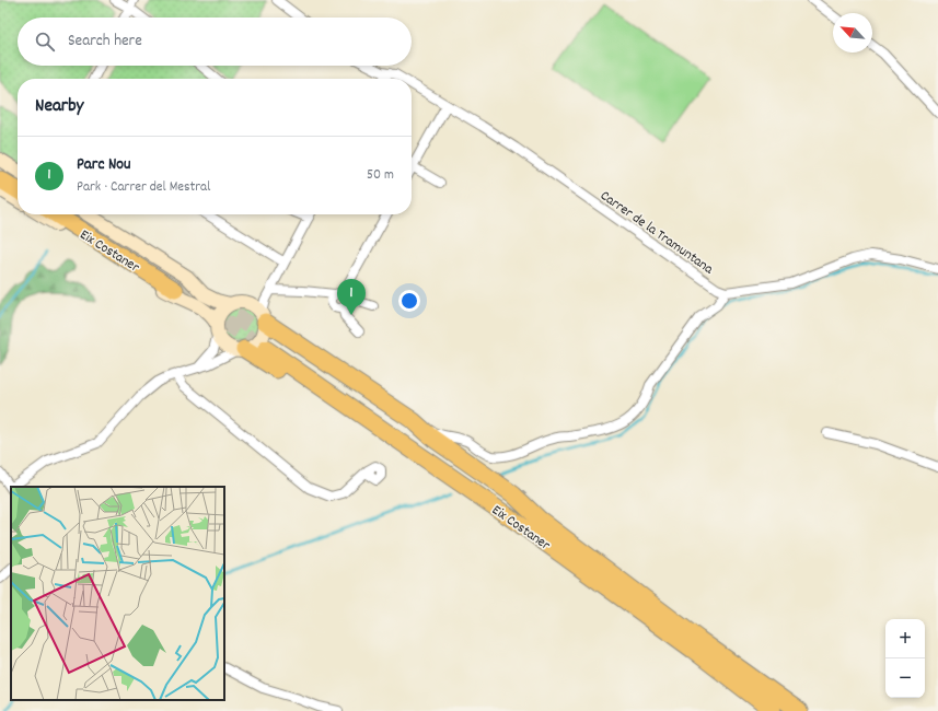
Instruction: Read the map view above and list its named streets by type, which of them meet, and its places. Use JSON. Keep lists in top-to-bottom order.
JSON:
{
  "streets": {
    "highway": ["Eix Costaner"],
    "street": ["Carrer de la Tramuntana"]
  },
  "north": "top left",
  "page": {
    "search": "Search here",
    "heading": "Nearby",
    "list": [
      {
        "mark": "1",
        "name": "Parc Nou",
        "note": "Park · Carrer del Mestral",
        "value": "50 m"
      }
    ],
    "pins": "1",
    "map_buttons": ["+", "−"]
  }
}
